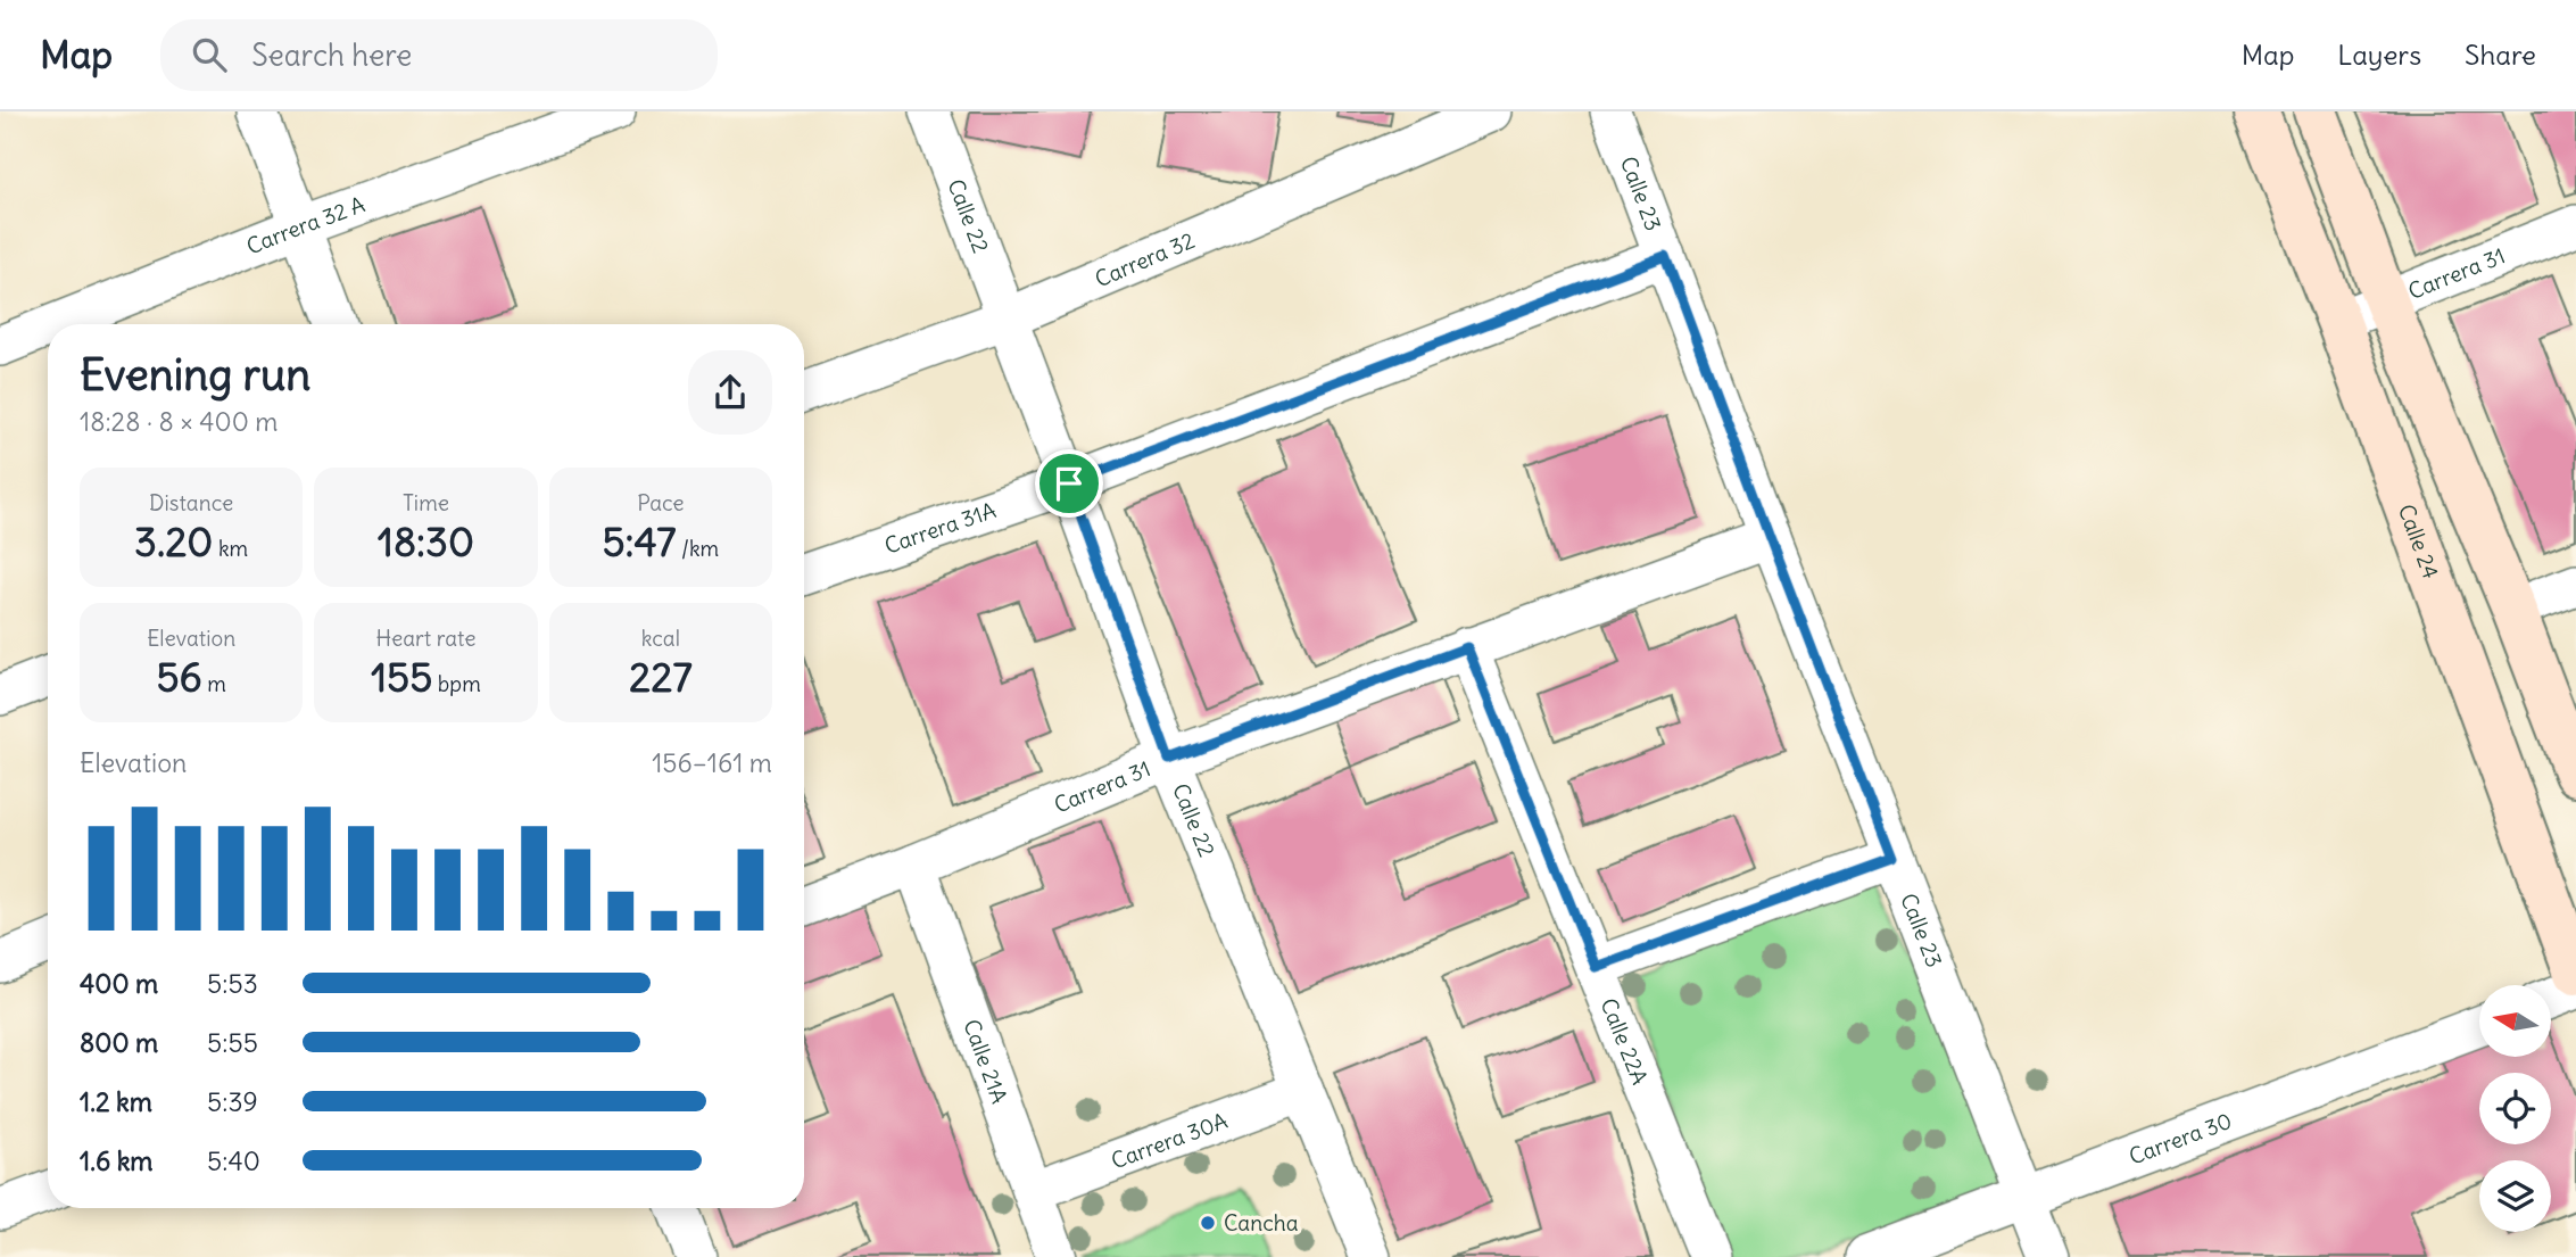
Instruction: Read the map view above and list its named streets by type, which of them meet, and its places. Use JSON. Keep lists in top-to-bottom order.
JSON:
{
  "streets": {
    "street": [
      "Calle 23",
      "Calle 22",
      "Carrera 32 A",
      "Carrera 32",
      "Carrera 31",
      "Carrera 31A",
      "Calle 24",
      "Calle 22A",
      "Calle 21A",
      "Carrera 30",
      "Carrera 30A"
    ]
  },
  "crossings": [
    ["Calle 23", "Carrera 31"],
    ["Calle 23", "Carrera 31A"],
    ["Calle 23", "Carrera 30"],
    ["Calle 22", "Carrera 32"],
    ["Calle 22", "Carrera 31"],
    ["Calle 22", "Carrera 31A"],
    ["Calle 22", "Carrera 30A"],
    ["Carrera 31", "Calle 24"],
    ["Carrera 31", "Calle 22A"],
    ["Carrera 31", "Calle 21A"],
    ["Calle 21A", "Carrera 30A"]
  ],
  "places": ["Cancha"],
  "north": "left",
  "page": {
    "header": "Map",
    "search": "Search here",
    "nav": ["Map", "Layers", "Share"],
    "heading": ["Evening run", "18:28 · 8 × 400 m"],
    "stats": [
      ["Distance", "3.20 km"],
      ["Time", "18:30"],
      ["Pace", "5:47 /km"],
      ["Elevation", "56 m"],
      ["Heart rate", "155 bpm"],
      ["kcal", "227"]
    ],
    "chart": ["Elevation", "156–161 m"],
    "list": [
      {
        "name": "400 m",
        "note": "5:53"
      },
      {
        "name": "800 m",
        "note": "5:55"
      },
      {
        "name": "1.2 km",
        "note": "5:39"
      },
      {
        "name": "1.6 km",
        "note": "5:40"
      }
    ]
  }
}
